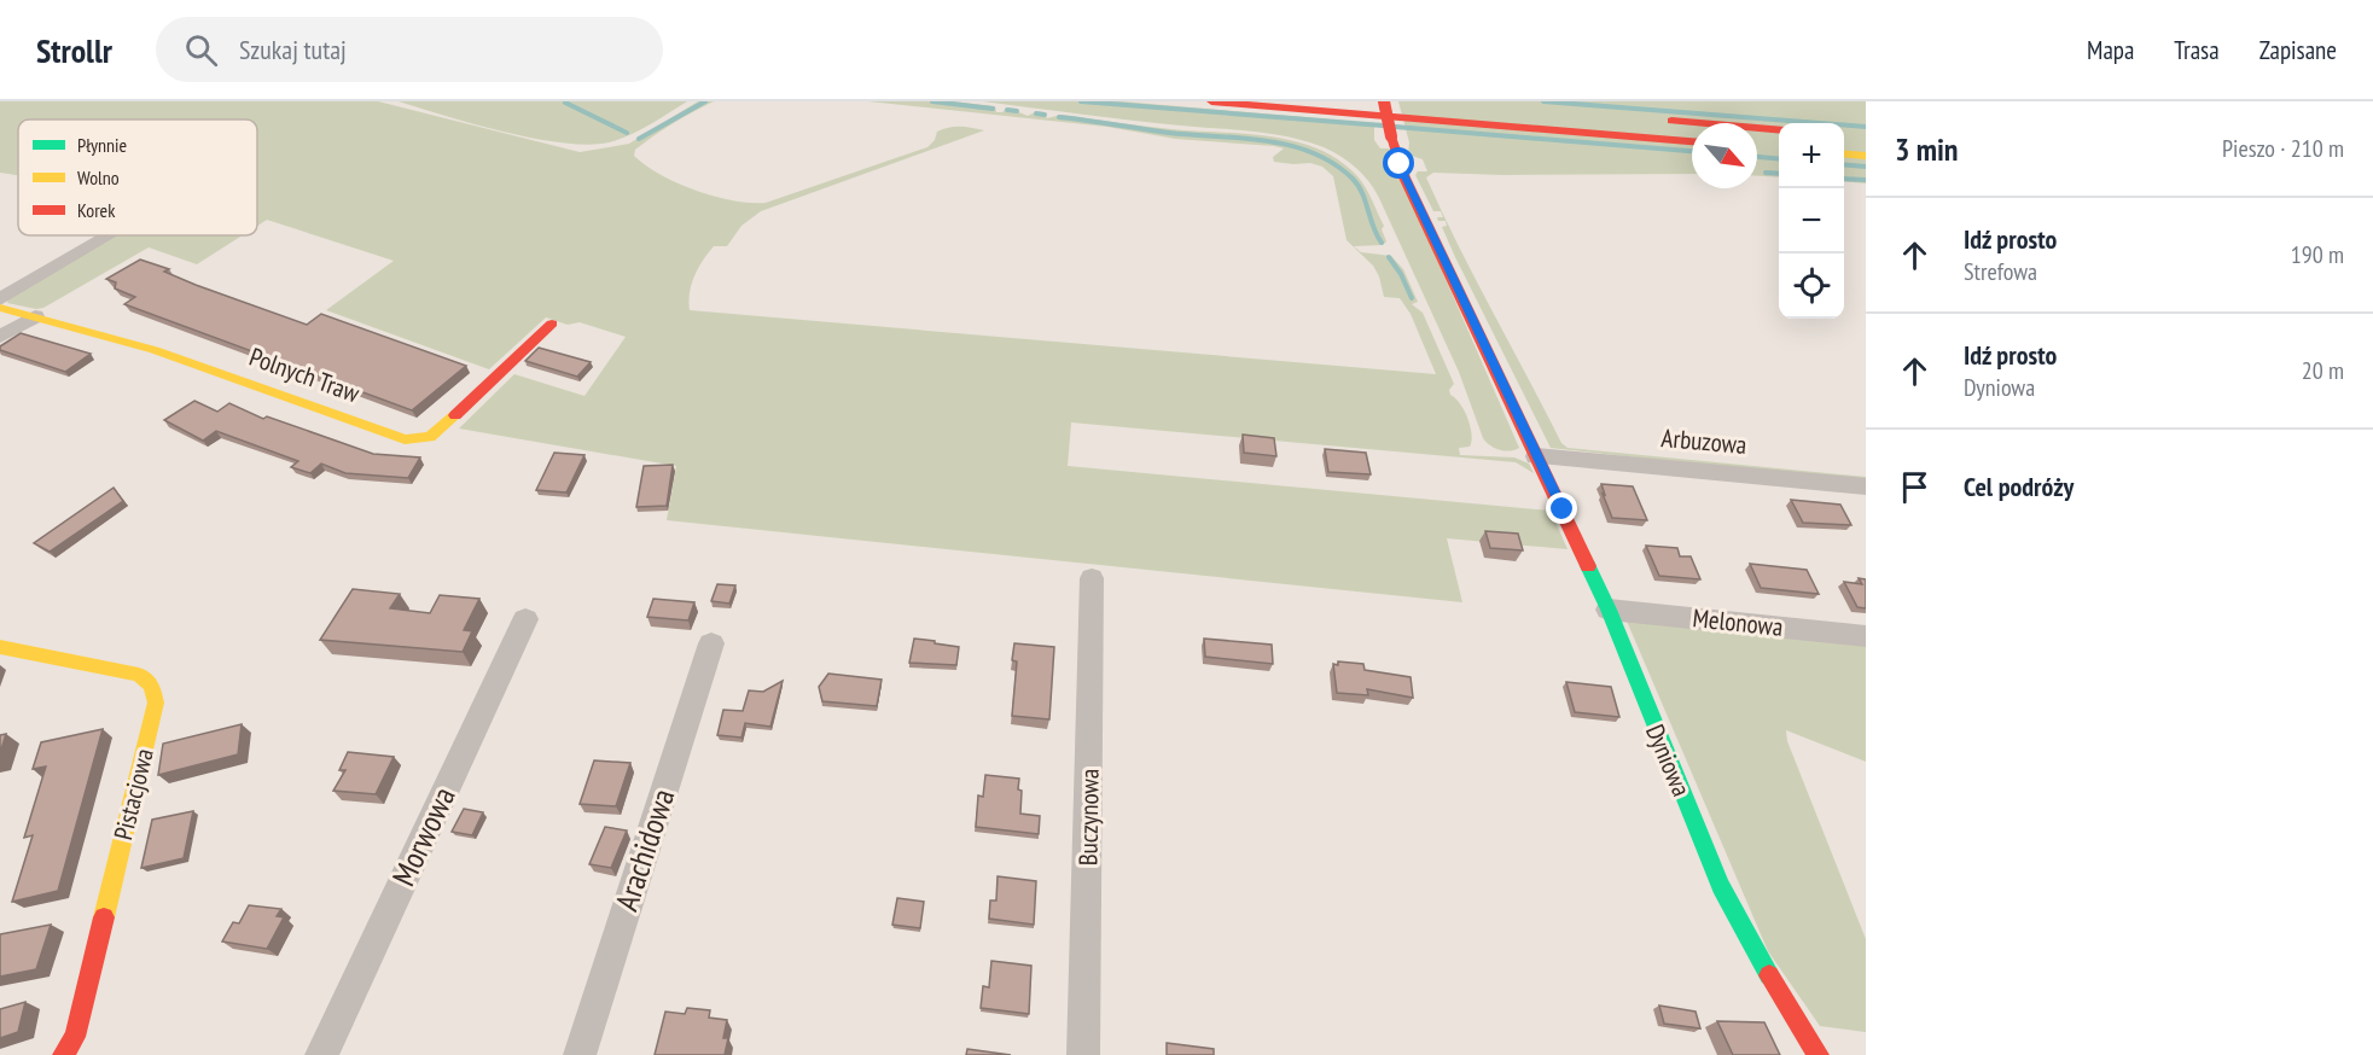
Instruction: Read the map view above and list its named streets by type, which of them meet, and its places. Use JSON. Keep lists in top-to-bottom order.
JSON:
{
  "streets": {
    "main road": ["Polnych Traw", "Dyniowa", "Pistacjowa"],
    "street": [
      "Arbuzowa",
      "Melonowa",
      "Buczynowa",
      "Morwowa",
      "Arachidowa"
    ]
  },
  "crossings": [
    ["Arbuzowa", "Dyniowa"],
    ["Melonowa", "Dyniowa"]
  ],
  "legend": ["Płynnie", "Wolno", "Korek"],
  "north": "bottom right",
  "page": {
    "header": "Strollr",
    "search": "Szukaj tutaj",
    "nav": ["Mapa", "Trasa", "Zapisane"],
    "heading": ["3 min", "Pieszo · 210 m"],
    "map_buttons": ["+", "−"],
    "list": [
      ["Idź prosto", "Strefowa", "190 m"],
      ["Idź prosto", "Dyniowa", "20 m"],
      "Cel podróży"
    ]
  }
}
